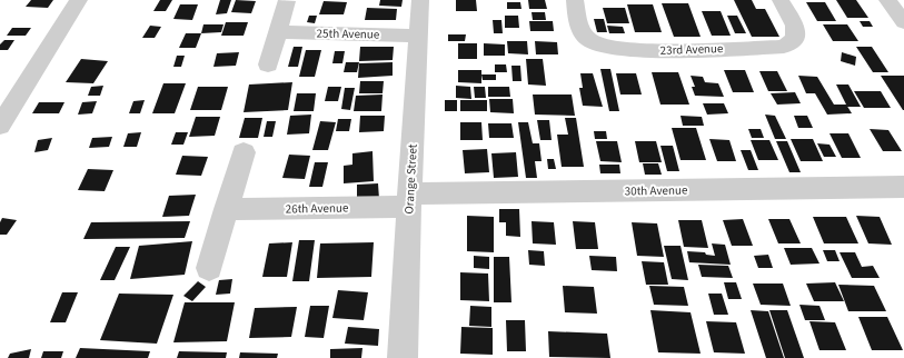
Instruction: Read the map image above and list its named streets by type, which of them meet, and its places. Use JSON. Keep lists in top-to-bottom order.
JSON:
{
  "streets": {
    "street": [
      "25th Avenue",
      "23rd Avenue",
      "Orange Street",
      "30th Avenue",
      "26th Avenue"
    ]
  },
  "crossings": [
    ["25th Avenue", "Orange Street"],
    ["Orange Street", "30th Avenue"],
    ["Orange Street", "26th Avenue"],
    ["30th Avenue", "26th Avenue"]
  ]
}
